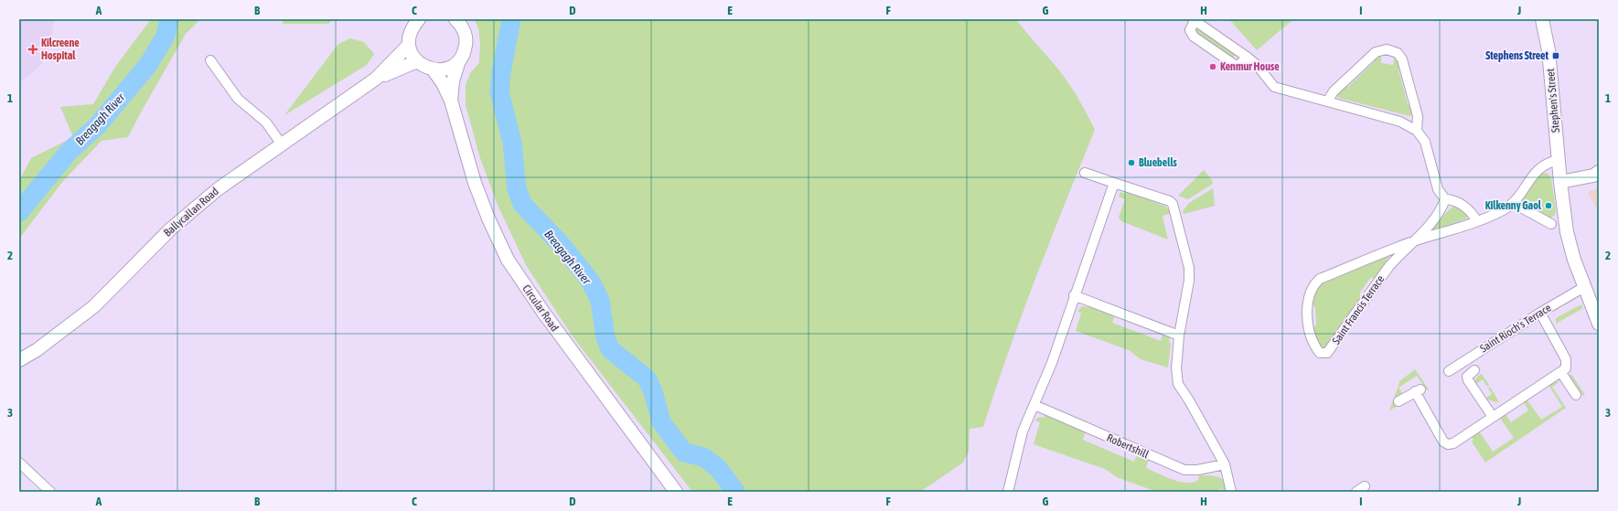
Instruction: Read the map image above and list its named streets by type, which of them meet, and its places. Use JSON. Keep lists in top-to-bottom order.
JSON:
{
  "streets": {
    "main road": ["Stephen's Street", "Ballycallan Road", "Circular Road"],
    "street": ["Saint Francis Terrace", "Saint Rioch's Terrace", "Robertshill"]
  },
  "crossings": [
    ["Stephen's Street", "Saint Francis Terrace"],
    ["Stephen's Street", "Saint Rioch's Terrace"],
    ["Ballycallan Road", "Circular Road"]
  ],
  "water": ["Breagagh River"],
  "places": {
    "health": ["Kilcreene Hospital"],
    "transit": ["Stephens Street"],
    "other": ["Kenmur House", "Bluebells", "Kilkenny Gaol"]
  },
  "grid": {
    "columns": [
      "A",
      "B",
      "C",
      "D",
      "E",
      "F",
      "G",
      "H",
      "I",
      "J"
    ],
    "rows": ["1", "2", "3"]
  }
}
